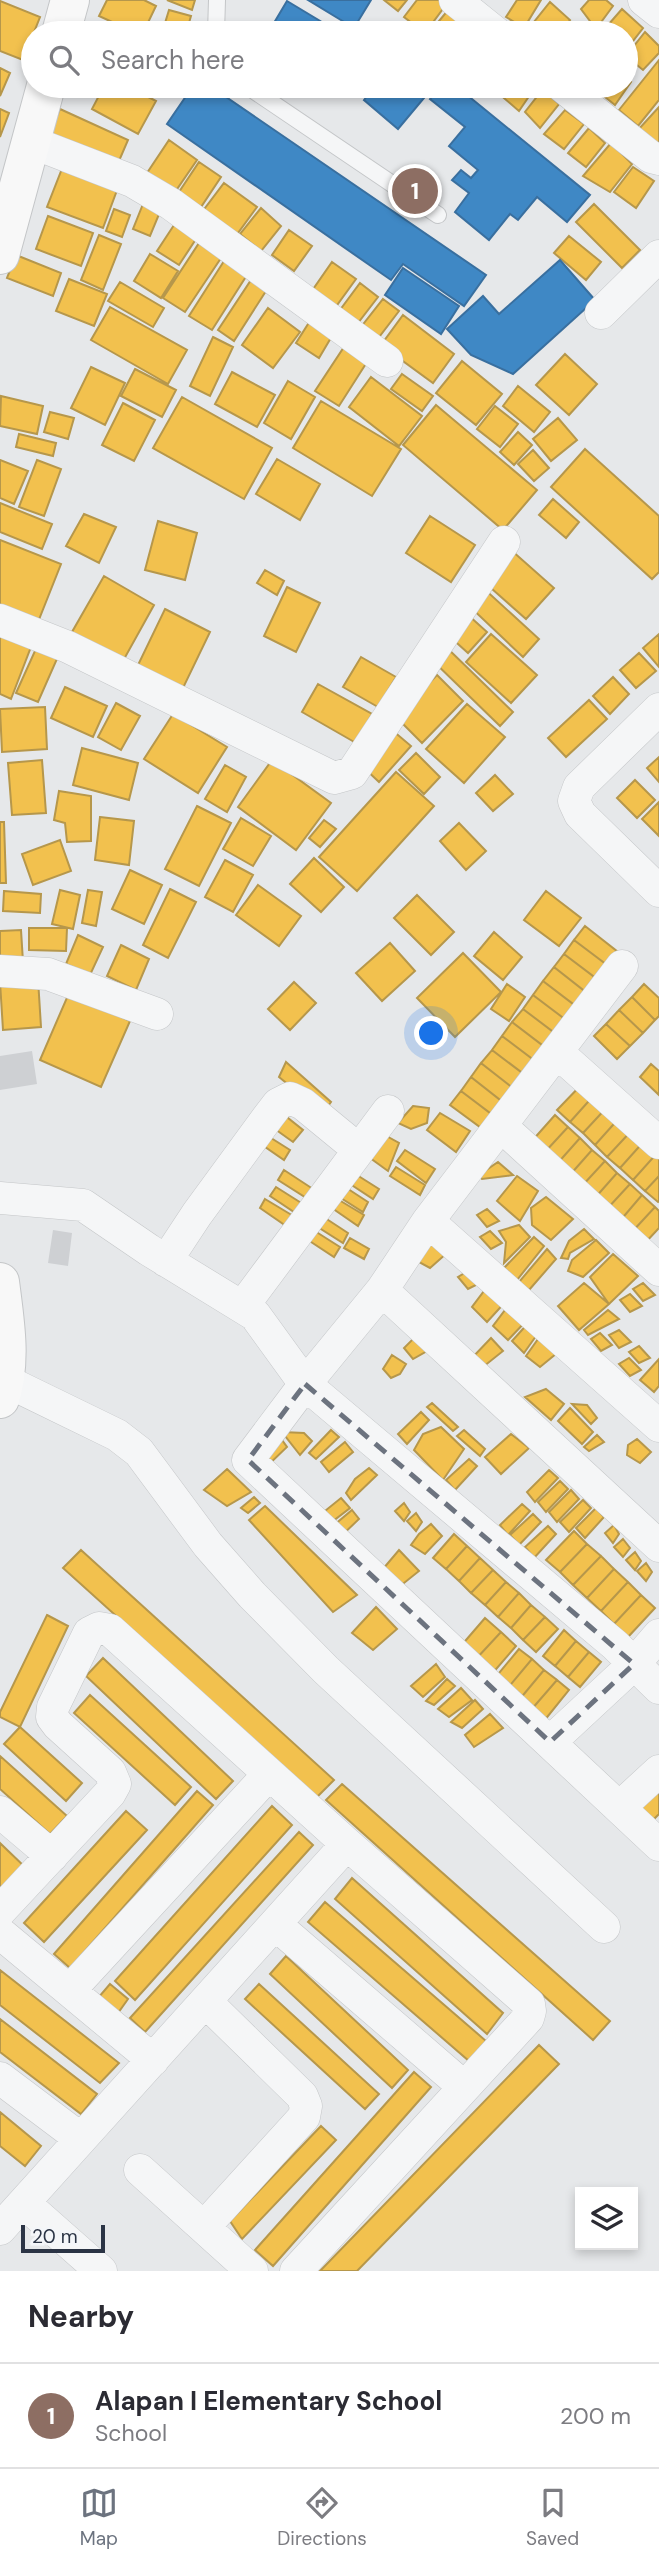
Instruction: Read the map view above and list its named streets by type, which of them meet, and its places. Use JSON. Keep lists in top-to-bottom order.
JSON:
{
  "scale_bar": "20 m",
  "page": {
    "search": "Search here",
    "pins": "1",
    "scale": "20 m",
    "heading": "Nearby",
    "list": [
      {
        "mark": "1",
        "name": "Alapan I Elementary School",
        "note": "School",
        "value": "200 m"
      }
    ],
    "nav": ["Map", "Directions", "Saved"]
  }
}
